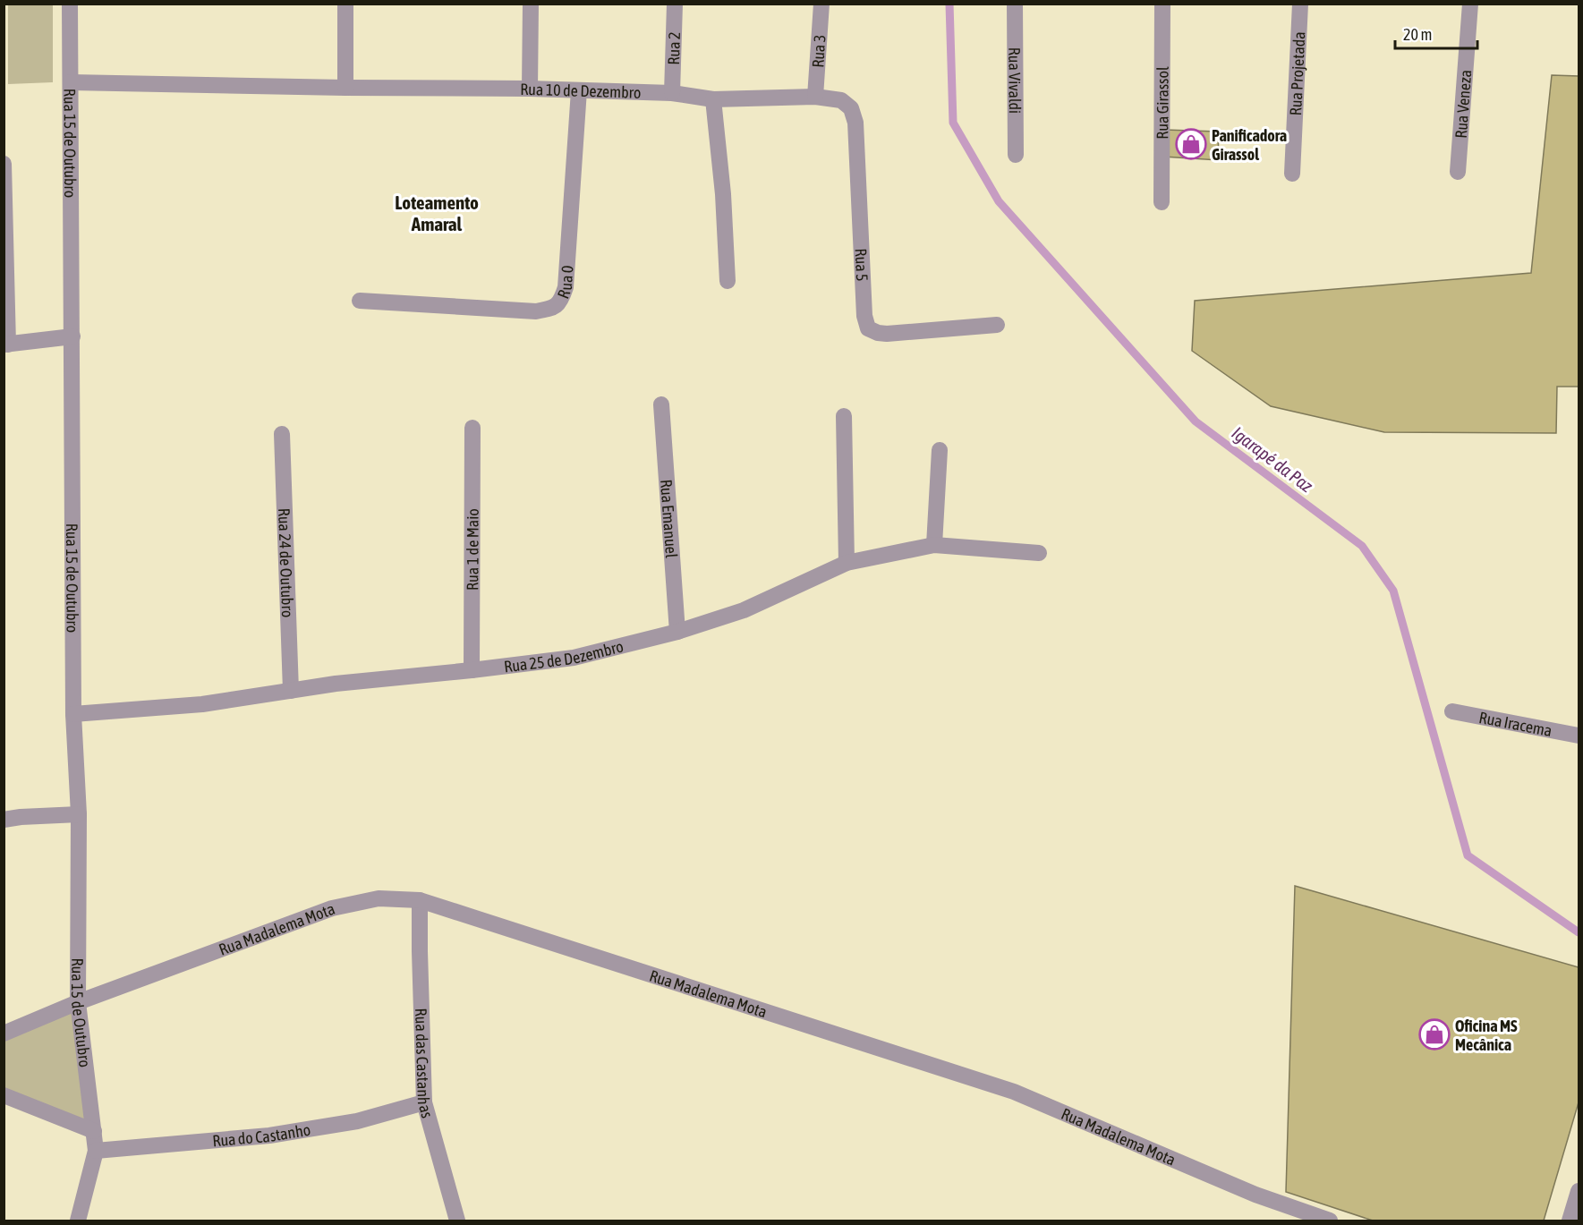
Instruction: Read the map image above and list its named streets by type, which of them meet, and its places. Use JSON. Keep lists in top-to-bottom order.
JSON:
{
  "streets": {
    "street": [
      "Rua 2",
      "Rua 3",
      "Rua Projetada",
      "Rua Vivaldi",
      "Rua 10 de Dezembro",
      "Rua Girassol",
      "Rua Veneza",
      "Rua 15 de Outubro",
      "Rua 5",
      "Rua 0",
      "Rua Emanuel",
      "Rua 1 de Maio",
      "Rua 24 de Outubro",
      "Rua 25 de Dezembro",
      "Rua Iracema",
      "Rua Madalema Mota",
      "Rua das Castanhas",
      "Rua do Castanho"
    ]
  },
  "crossings": [
    ["Rua 2", "Rua 10 de Dezembro"],
    ["Rua 3", "Rua 10 de Dezembro"],
    ["Rua 3", "Rua 5"],
    ["Rua 10 de Dezembro", "Rua 15 de Outubro"],
    ["Rua 10 de Dezembro", "Rua 5"],
    ["Rua 10 de Dezembro", "Rua 0"],
    ["Rua 15 de Outubro", "Rua 25 de Dezembro"],
    ["Rua 15 de Outubro", "Rua Madalema Mota"],
    ["Rua 15 de Outubro", "Rua do Castanho"],
    ["Rua Emanuel", "Rua 25 de Dezembro"],
    ["Rua 1 de Maio", "Rua 25 de Dezembro"],
    ["Rua 24 de Outubro", "Rua 25 de Dezembro"],
    ["Rua Madalema Mota", "Rua das Castanhas"],
    ["Rua das Castanhas", "Rua do Castanho"]
  ],
  "districts": ["Loteamento Amaral"],
  "water": ["Igarapé da Paz"],
  "places": {
    "shop": ["Panificadora Girassol", "Oficina MS Mecânica"]
  },
  "scale_bar": "20 m"
}
